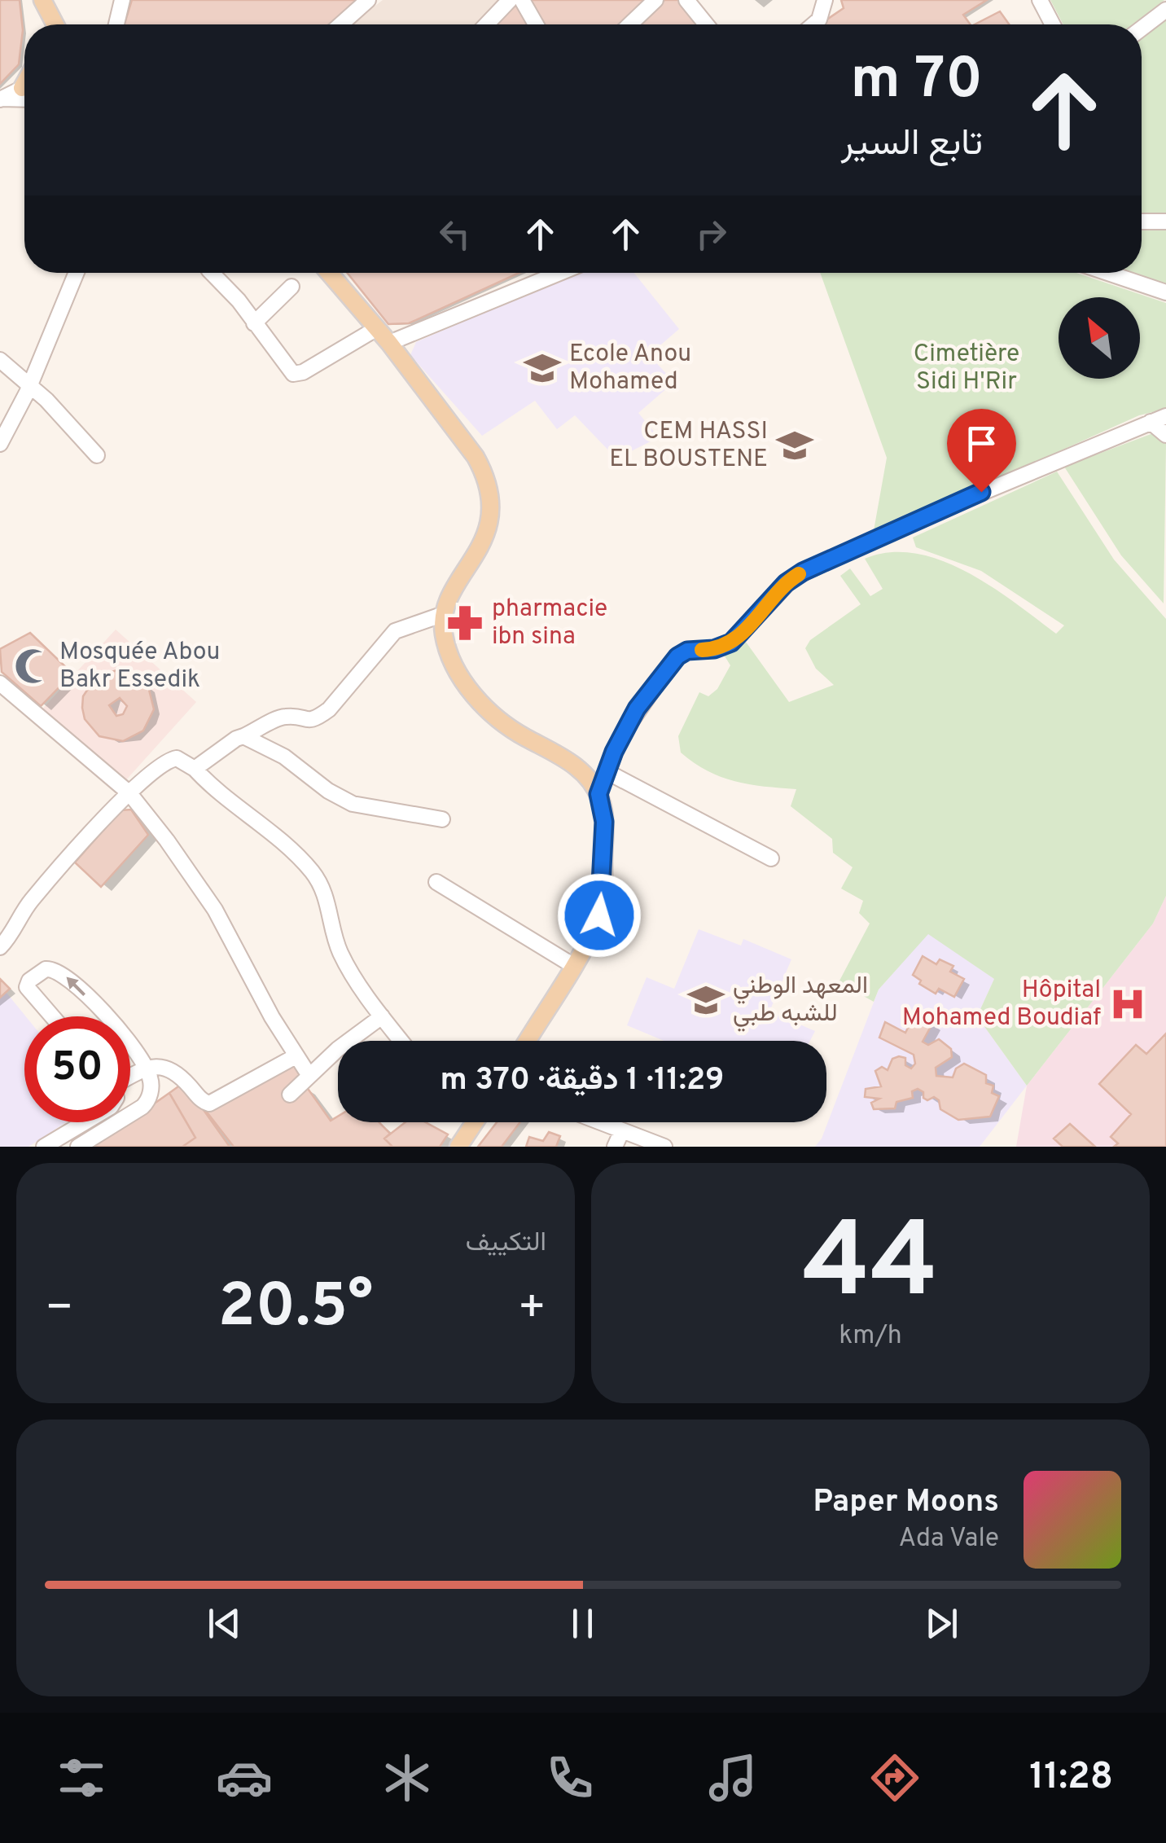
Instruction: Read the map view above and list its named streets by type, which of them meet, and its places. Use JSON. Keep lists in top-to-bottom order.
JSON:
{
  "parks": ["Cimetière Sidi H'Rir"],
  "places": {
    "school or university": ["Ecole Anou Mohamed", "CEM HASSI EL BOUSTENE", "المعهد الوطني للشبه طبي"],
    "pharmacy": ["pharmacie ibn sina"],
    "mosque": ["Mosquée Abou Bakr Essedik"],
    "hospital": ["Hôpital Mohamed Boudiaf"]
  },
  "north": "top left",
  "page": {
    "turn": ["70 m", "تابع السير"],
    "limit": "50",
    "trip": "11:29 · 1 دقيقة · 370 m",
    "tile": [
      ["44", "km/h"],
      "التكييف"
    ],
    "heat": ["−", "20.5°", "+"],
    "song": ["Paper Moons", "Ada Vale"],
    "tabs": "11:28"
  }
}
